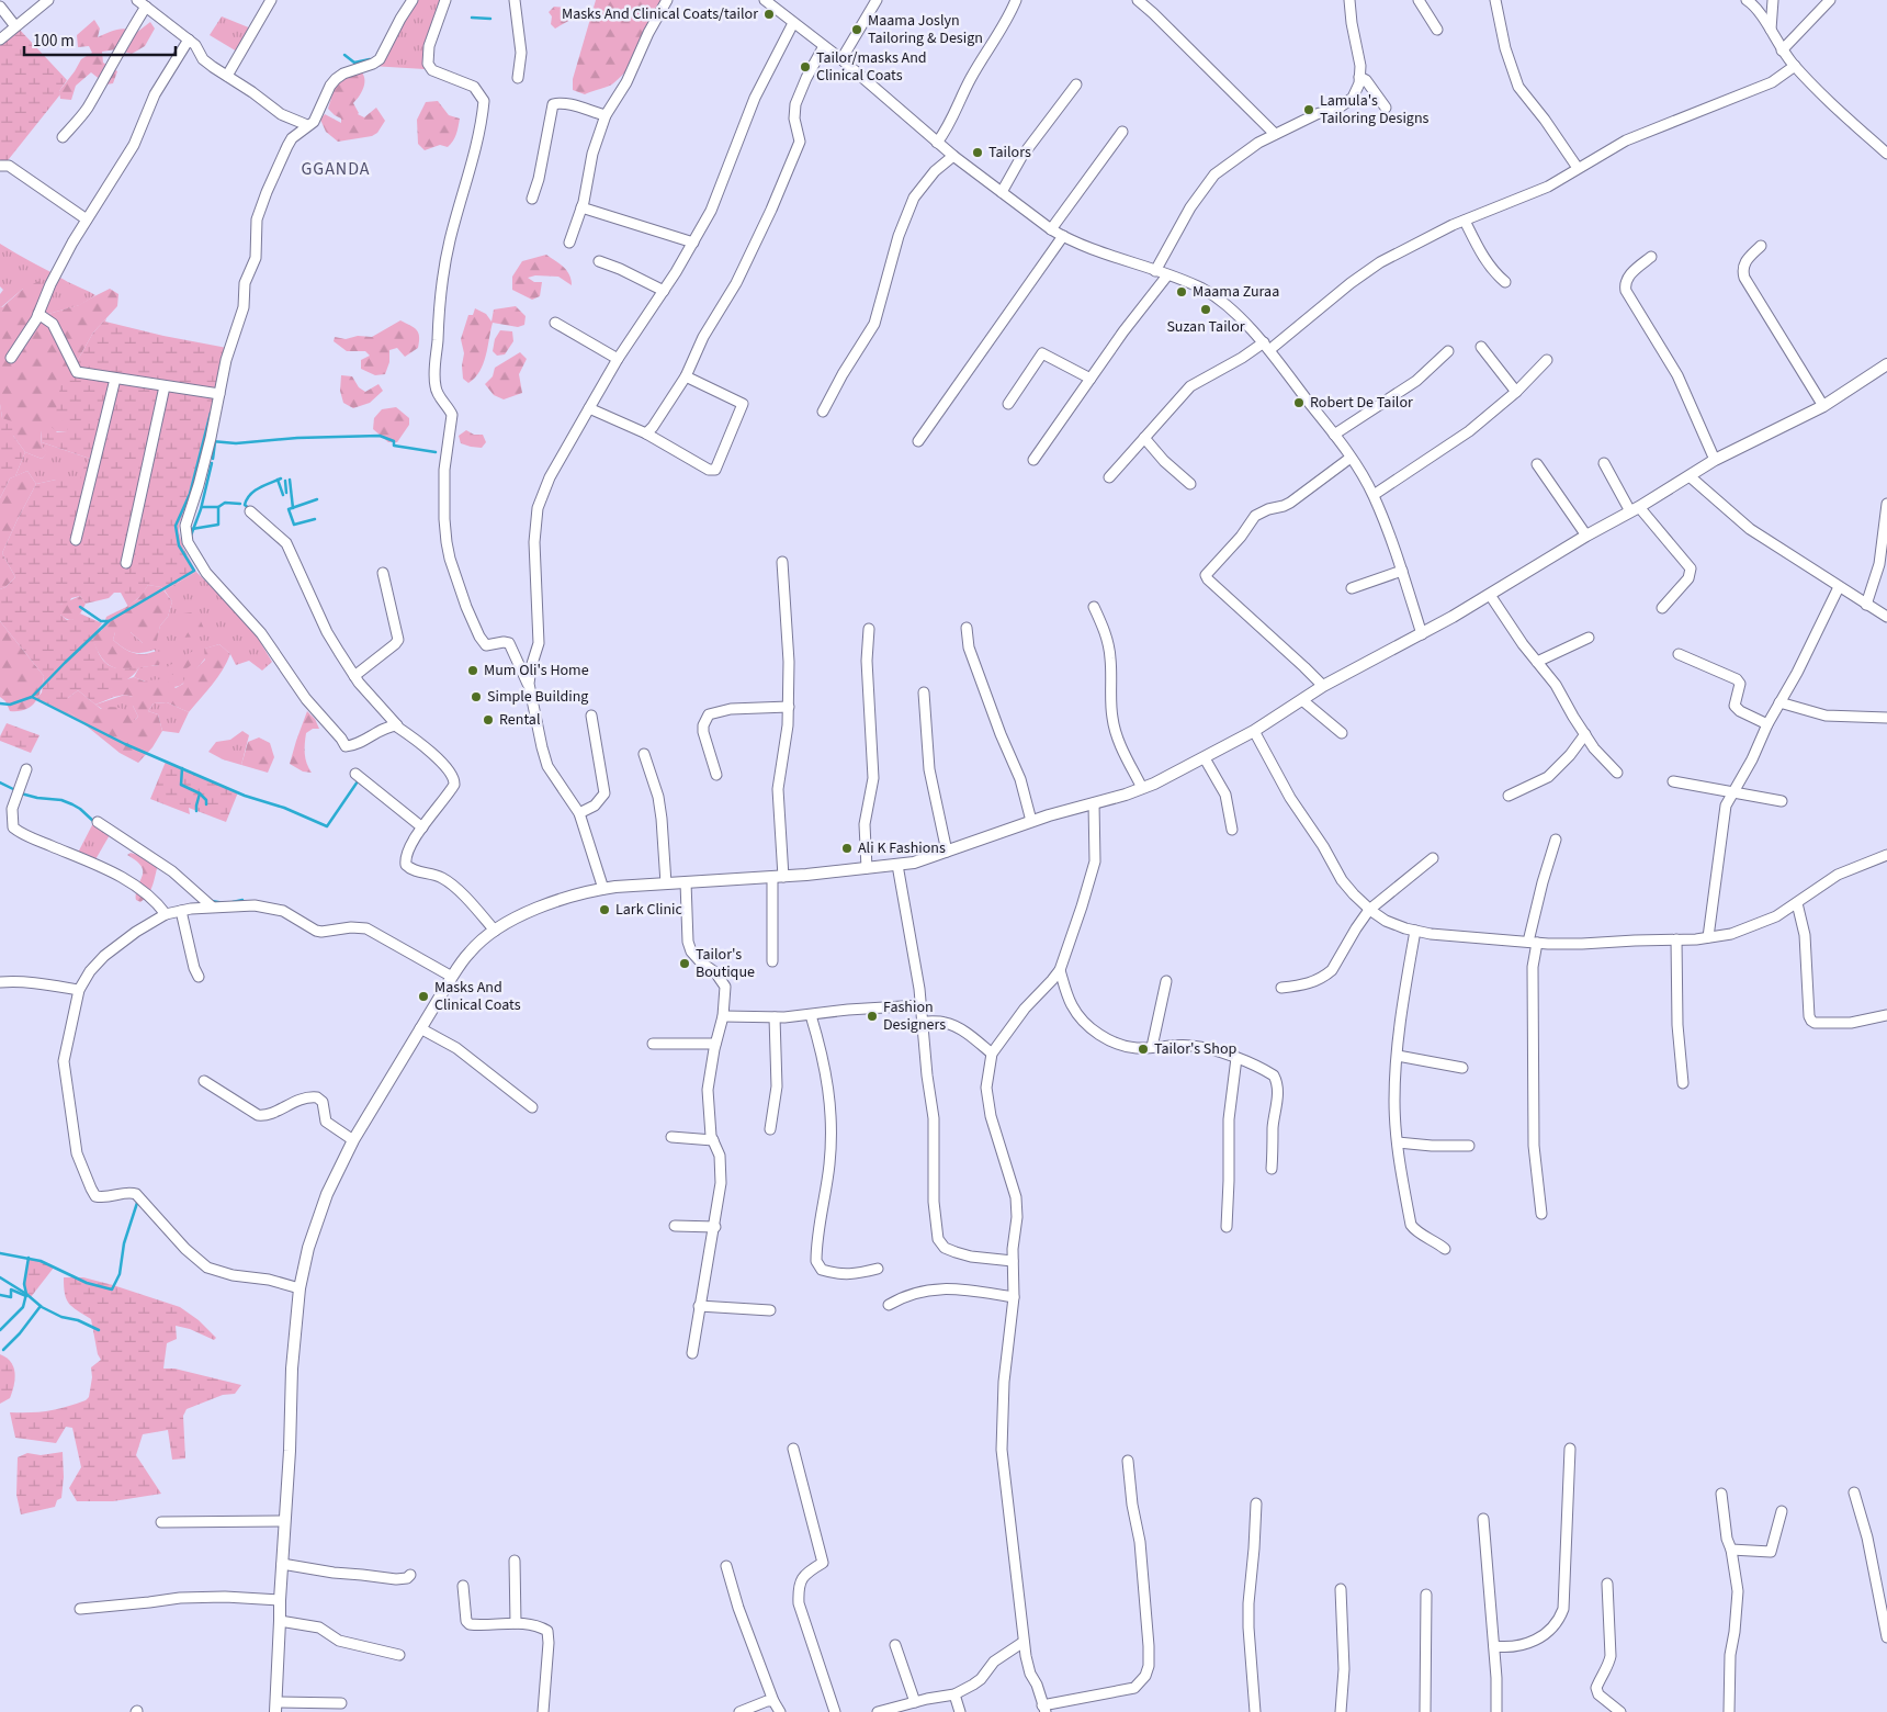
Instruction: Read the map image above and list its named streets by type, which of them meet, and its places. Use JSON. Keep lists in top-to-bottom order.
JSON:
{
  "districts": ["GGANDA"],
  "places": [
    "Masks And Clinical Coats/tailor",
    "Maama Joslyn Tailoring & Design",
    "Tailor/masks And Clinical Coats",
    "Lamula's Tailoring Designs",
    "Tailors",
    "Maama Zuraa",
    "Suzan Tailor",
    "Robert De Tailor",
    "Mum Oli's Home",
    "Simple Building",
    "Rental",
    "Ali K Fashions",
    "Lark Clinic",
    "Tailor's Boutique",
    "Masks And Clinical Coats",
    "Fashion Designers",
    "Tailor's Shop"
  ],
  "scale_bar": "100 m"
}
